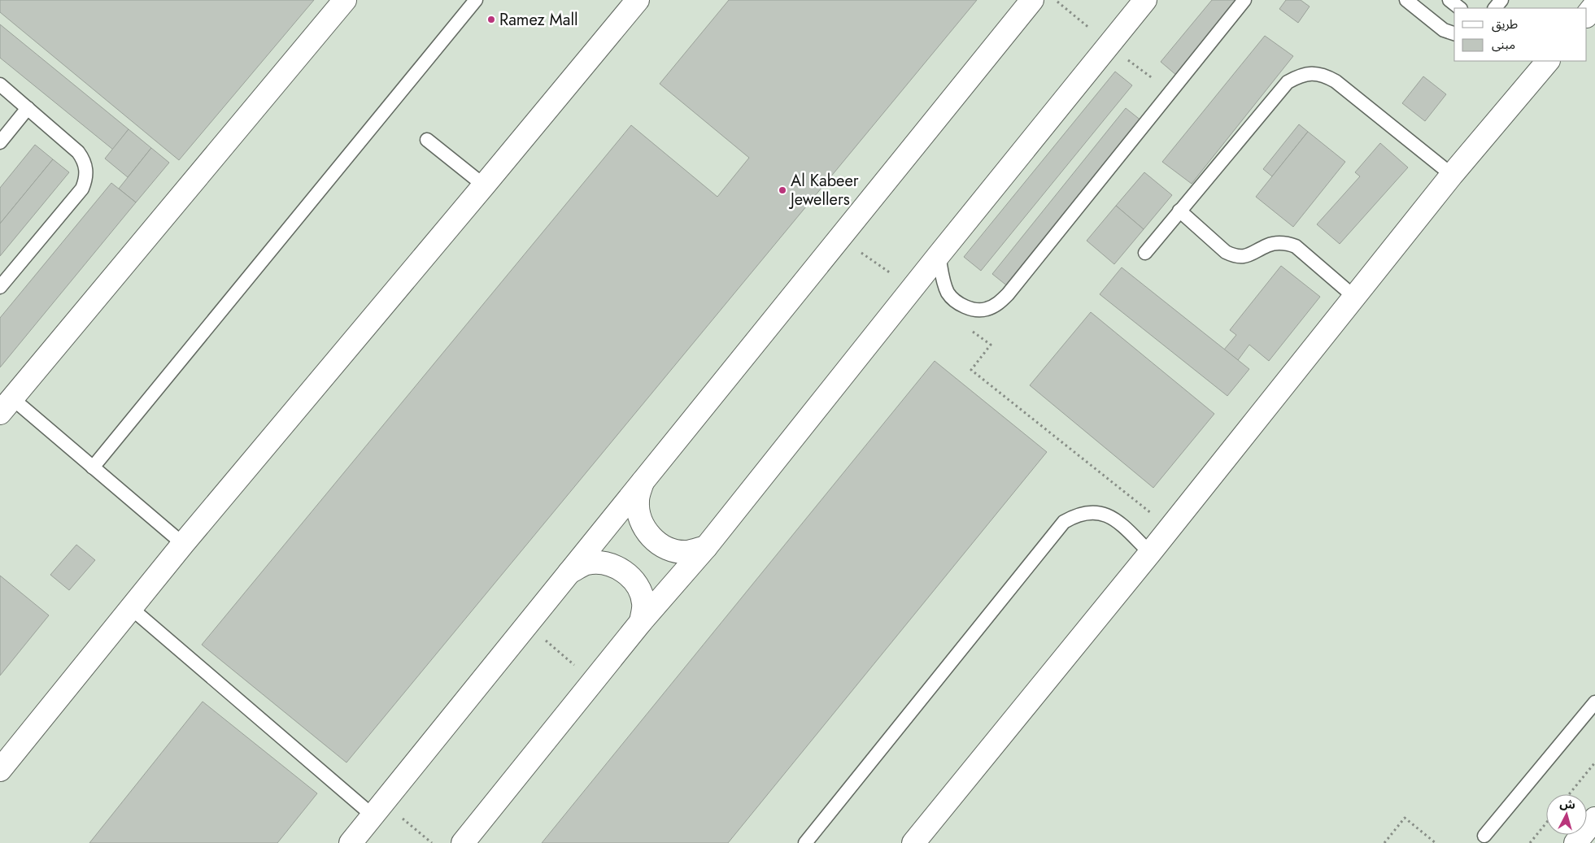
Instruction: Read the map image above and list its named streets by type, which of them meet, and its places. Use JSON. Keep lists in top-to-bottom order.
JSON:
{
  "places": ["Ramez Mall", "Al Kabeer Jewellers"],
  "legend": ["طريق", "مبنى"],
  "north": "top"
}
